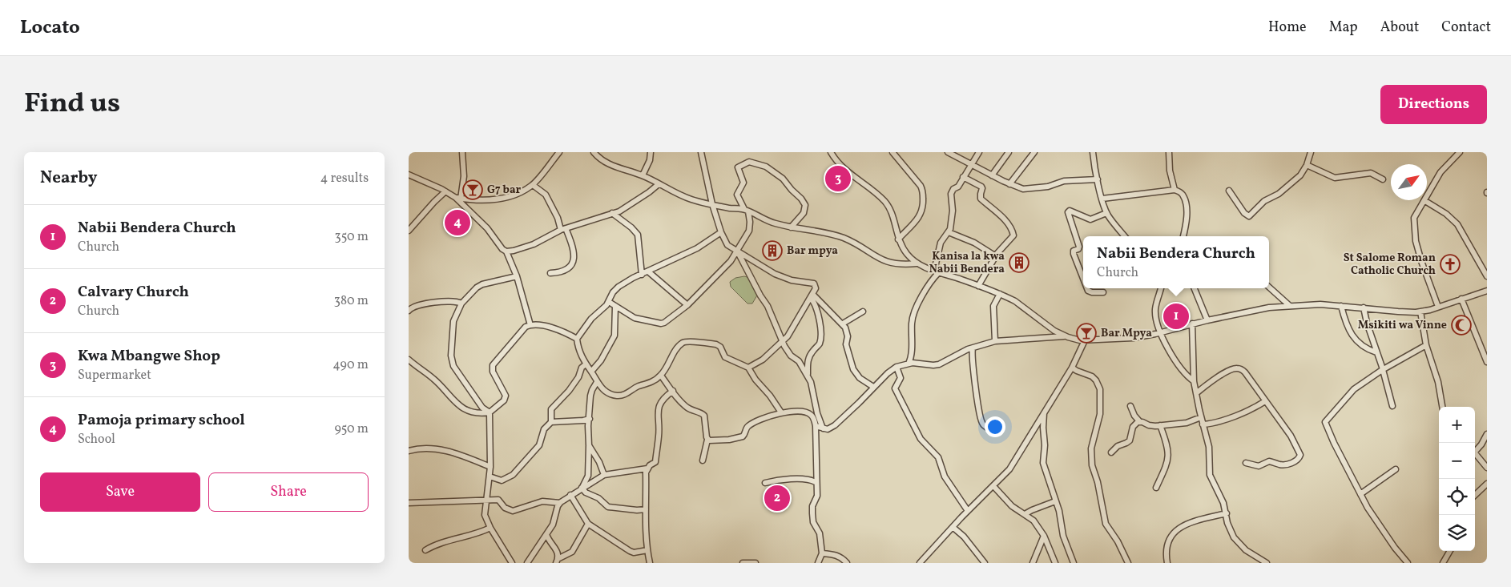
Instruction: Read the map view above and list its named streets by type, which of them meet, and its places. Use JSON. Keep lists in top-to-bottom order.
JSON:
{
  "places": {
    "bar": ["G7 bar", "Bar Mpya"],
    "building": ["Bar mpya", "Kanisa la kwa Nabii Bendera"],
    "church": ["St Salome Roman Catholic Church"],
    "mosque": ["Msikiti wa Vinne"]
  },
  "north": "top right",
  "page": {
    "header": "Locato",
    "nav": [
      "Home",
      "Map",
      "About",
      "Contact"
    ],
    "title": "Find us",
    "buttons": [
      "Directions",
      ["Save", "Share"]
    ],
    "heading": ["Nearby", "4 results"],
    "pins": [
      "3",
      "4",
      "1",
      "2"
    ],
    "list": [
      {
        "mark": "1",
        "name": "Nabii Bendera Church",
        "note": "Church",
        "value": "350 m"
      },
      {
        "mark": "2",
        "name": "Calvary Church",
        "note": "Church",
        "value": "380 m"
      },
      {
        "mark": "3",
        "name": "Kwa Mbangwe Shop",
        "note": "Supermarket",
        "value": "490 m"
      },
      {
        "mark": "4",
        "name": "Pamoja primary school",
        "note": "School",
        "value": "950 m"
      }
    ],
    "popup": ["Nabii Bendera Church", "Church"],
    "map_buttons": ["+", "−"]
  }
}
